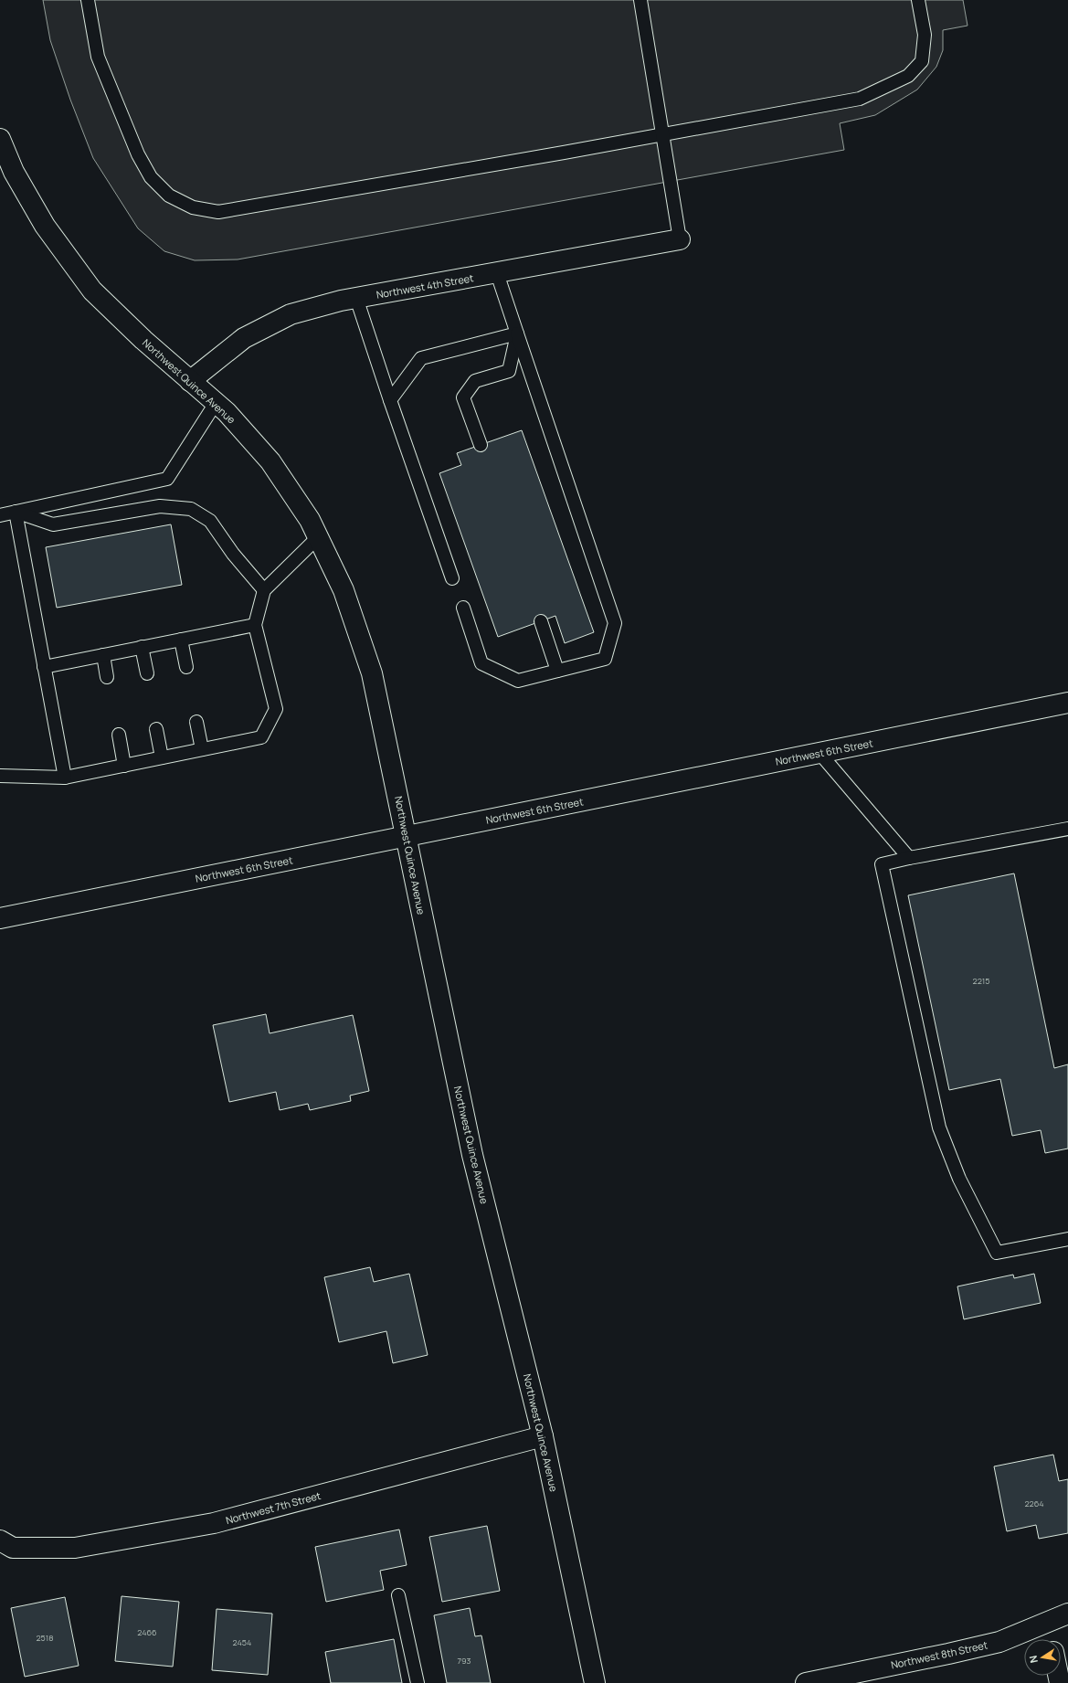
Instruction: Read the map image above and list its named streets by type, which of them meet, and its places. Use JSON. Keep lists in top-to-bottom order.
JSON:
{
  "streets": {
    "street": [
      "Northwest 4th Street",
      "Northwest Quince Avenue",
      "Northwest 6th Street",
      "Northwest 7th Street",
      "Northwest 8th Street"
    ]
  },
  "crossings": [
    ["Northwest 4th Street", "Northwest Quince Avenue"],
    ["Northwest Quince Avenue", "Northwest 6th Street"],
    ["Northwest Quince Avenue", "Northwest 7th Street"]
  ],
  "house_numbers": [
    "2215",
    "2264",
    "2466",
    "2518",
    "2454",
    "793"
  ],
  "north": "left"
}
